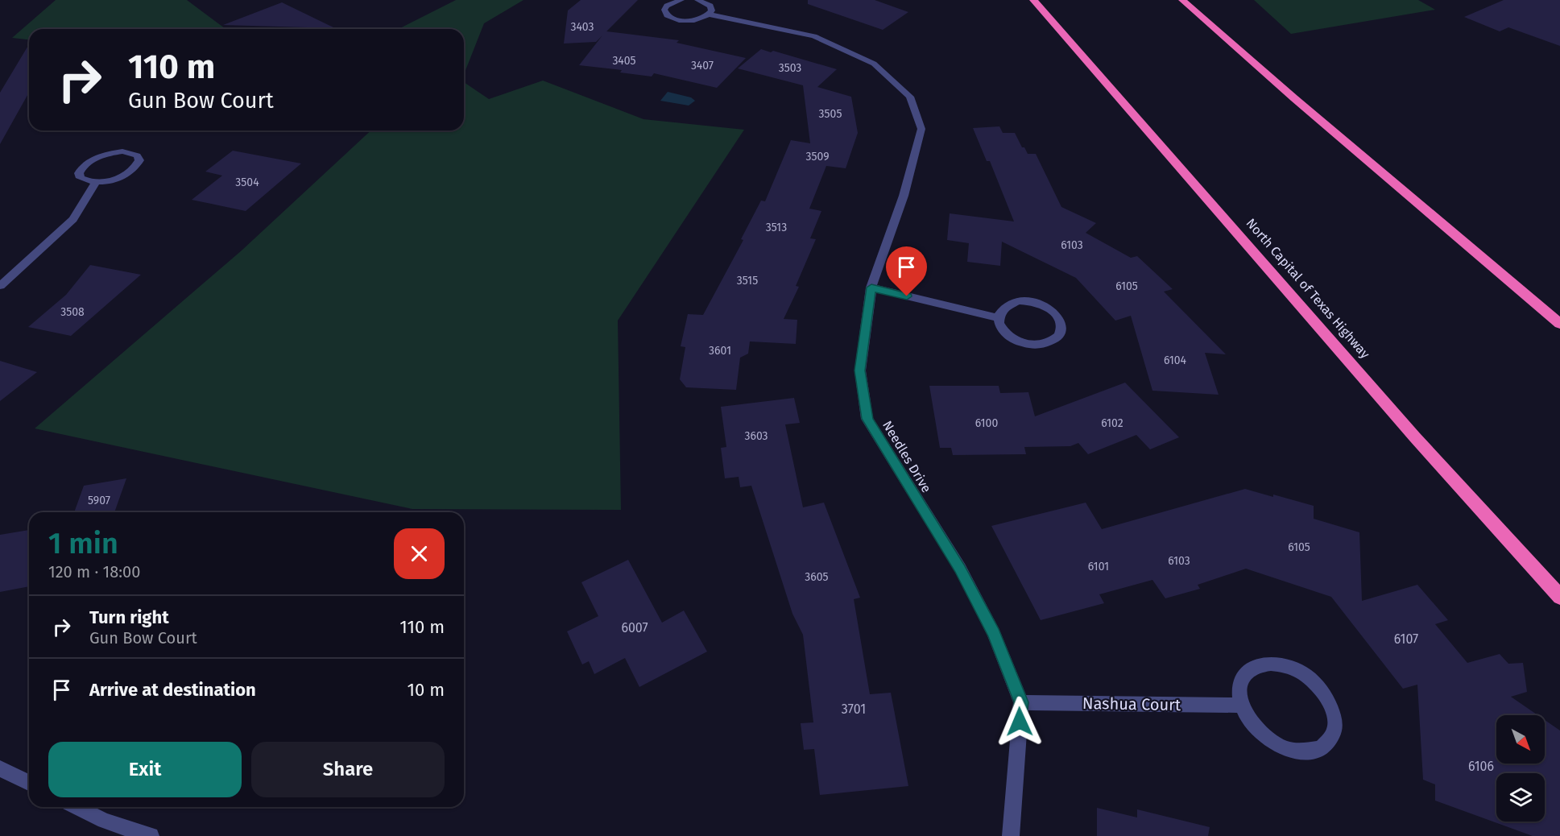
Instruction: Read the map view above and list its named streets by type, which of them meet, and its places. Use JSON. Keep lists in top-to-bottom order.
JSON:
{
  "streets": {
    "highway": ["North Capital of Texas Highway"],
    "street": ["Needles Drive", "Nashua Court"]
  },
  "crossings": [
    ["Needles Drive", "Nashua Court"]
  ],
  "house_numbers": [
    "3403",
    "3405",
    "3407",
    "3503",
    "3505",
    "3509",
    "3504",
    "3513",
    "6103",
    "3515",
    "6105",
    "3508",
    "3601",
    "6104",
    "6100",
    "6102",
    "3603",
    "5907",
    "6105",
    "6103",
    "6101",
    "3605",
    "6007",
    "6107",
    "3701",
    "6106"
  ],
  "north": "bottom right",
  "page": {
    "turn": ["110 m", "Gun Bow Court"],
    "heading": ["1 min", "120 m · 18:00"],
    "list": [
      {
        "name": "Turn right",
        "note": "Gun Bow Court",
        "value": "110 m"
      },
      {
        "name": "Arrive at destination",
        "value": "10 m"
      }
    ],
    "buttons": ["Exit", "Share"]
  }
}
